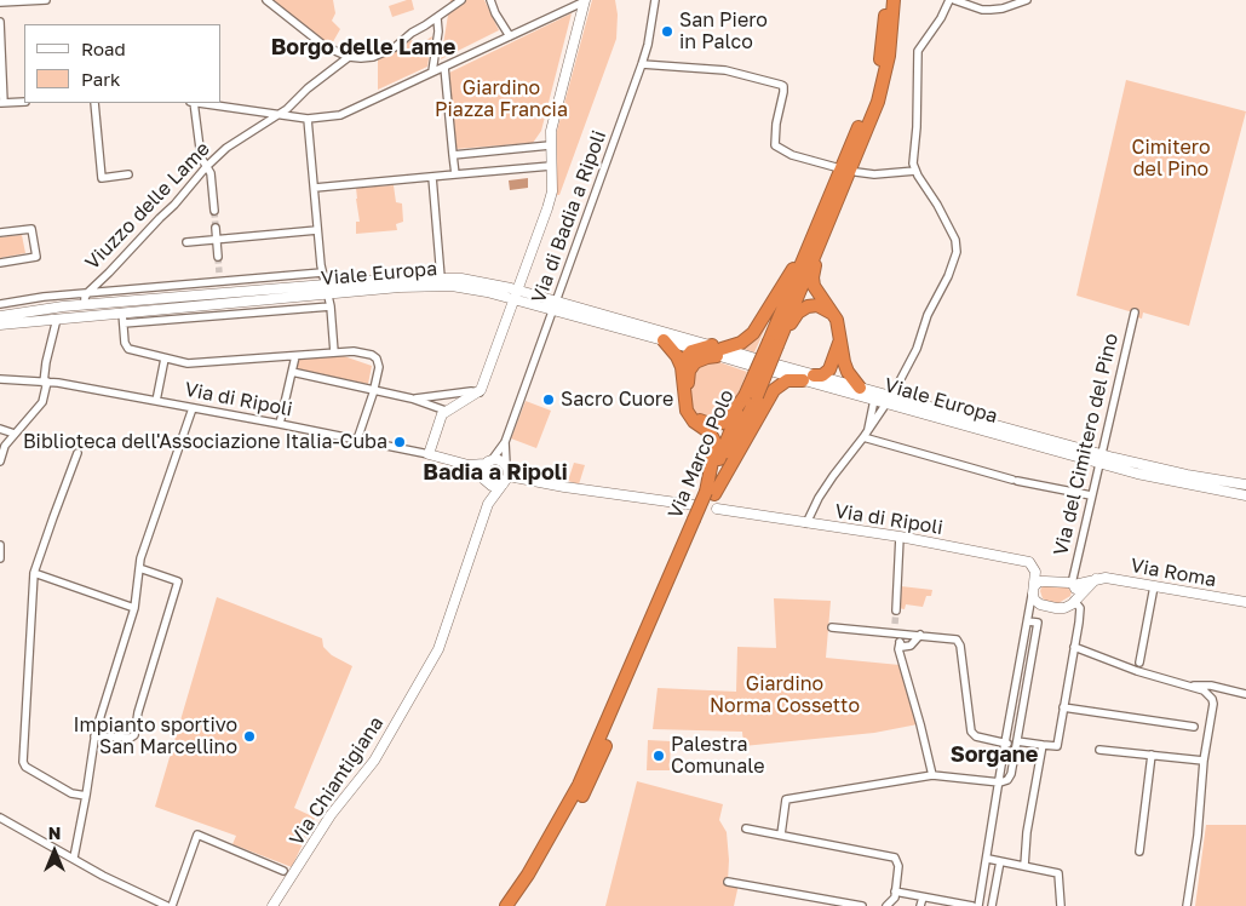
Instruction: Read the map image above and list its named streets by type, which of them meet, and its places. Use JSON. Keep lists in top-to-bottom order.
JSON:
{
  "streets": {
    "highway": ["Via Marco Polo"],
    "main road": [
      "Viale Europa",
      "Via di Ripoli",
      "Via Roma",
      "Via Chiantigiana"
    ],
    "street": ["Viuzzo delle Lame", "Via di Badia a Ripoli", "Via del Cimitero del Pino"]
  },
  "crossings": [
    ["Viuzzo delle Lame", "Viale Europa"],
    ["Via di Badia a Ripoli", "Viale Europa"],
    ["Via di Badia a Ripoli", "Via di Ripoli"],
    ["Via di Badia a Ripoli", "Via Chiantigiana"],
    ["Viale Europa", "Via del Cimitero del Pino"],
    ["Via di Ripoli", "Via Roma"],
    ["Via di Ripoli", "Via Chiantigiana"],
    ["Via del Cimitero del Pino", "Via Roma"]
  ],
  "districts": ["Borgo delle Lame", "Badia a Ripoli", "Sorgane"],
  "parks": ["Giardino Piazza Francia", "Cimitero del Pino", "Giardino Norma Cossetto"],
  "places": [
    "San Piero in Palco",
    "Sacro Cuore",
    "Biblioteca dell'Associazione Italia-Cuba",
    "Impianto sportivo San Marcellino",
    "Palestra Comunale"
  ],
  "legend": ["Road", "Park"],
  "north": "top"
}
